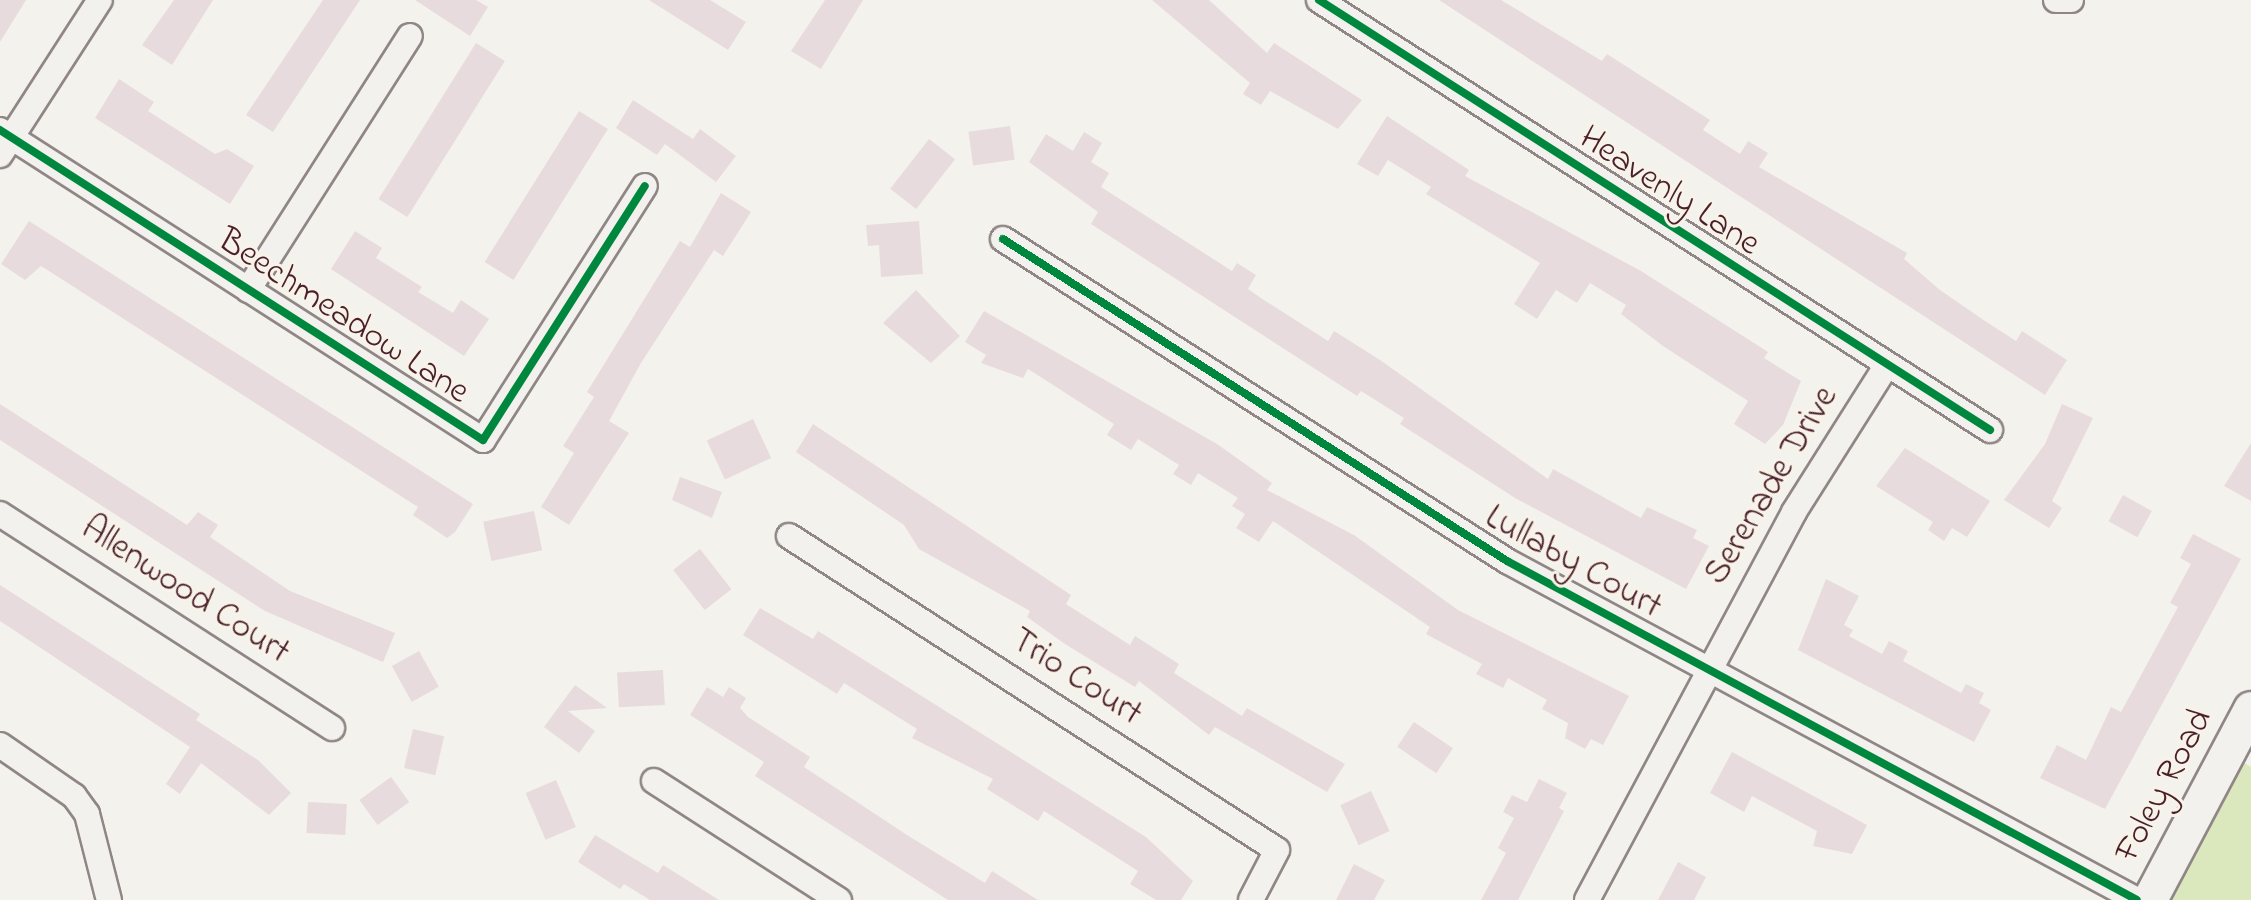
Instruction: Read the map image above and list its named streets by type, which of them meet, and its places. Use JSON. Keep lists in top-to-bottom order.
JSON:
{
  "streets": {
    "street": [
      "Heavenly Lane",
      "Beechmeadow Lane",
      "Serenade Drive",
      "Lullaby Court",
      "Allenwood Court",
      "Trio Court",
      "Foley Road"
    ]
  },
  "crossings": [
    ["Heavenly Lane", "Serenade Drive"],
    ["Serenade Drive", "Lullaby Court"]
  ]
}
